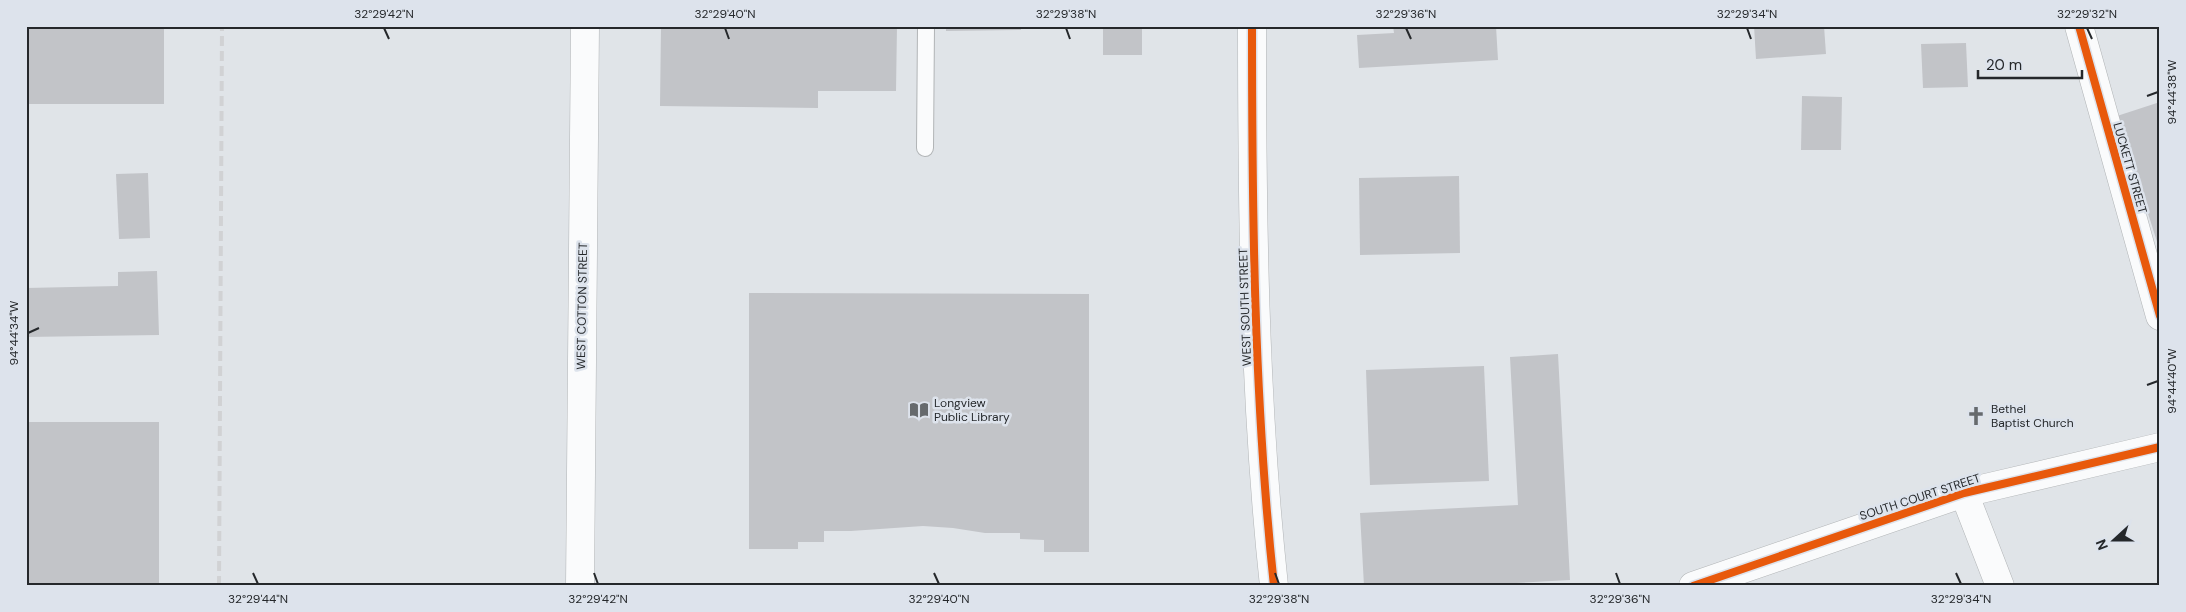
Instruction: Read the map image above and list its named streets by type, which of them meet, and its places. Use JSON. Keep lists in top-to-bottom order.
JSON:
{
  "streets": {
    "street": [
      "LUCKETT STREET",
      "WEST COTTON STREET",
      "WEST SOUTH STREET",
      "SOUTH COURT STREET"
    ]
  },
  "places": {
    "library": ["Longview Public Library"],
    "church": ["Bethel Baptist Church"]
  },
  "scale_bar": "20 m",
  "north": "left",
  "coordinates": [
    "32°29'42\"N",
    "32°29'40\"N",
    "32°29'38\"N",
    "32°29'36\"N",
    "32°29'34\"N",
    "32°29'32\"N",
    "94°44'38\"W",
    "94°44'34\"W",
    "94°44'40\"W",
    "32°29'44\"N"
  ]
}
